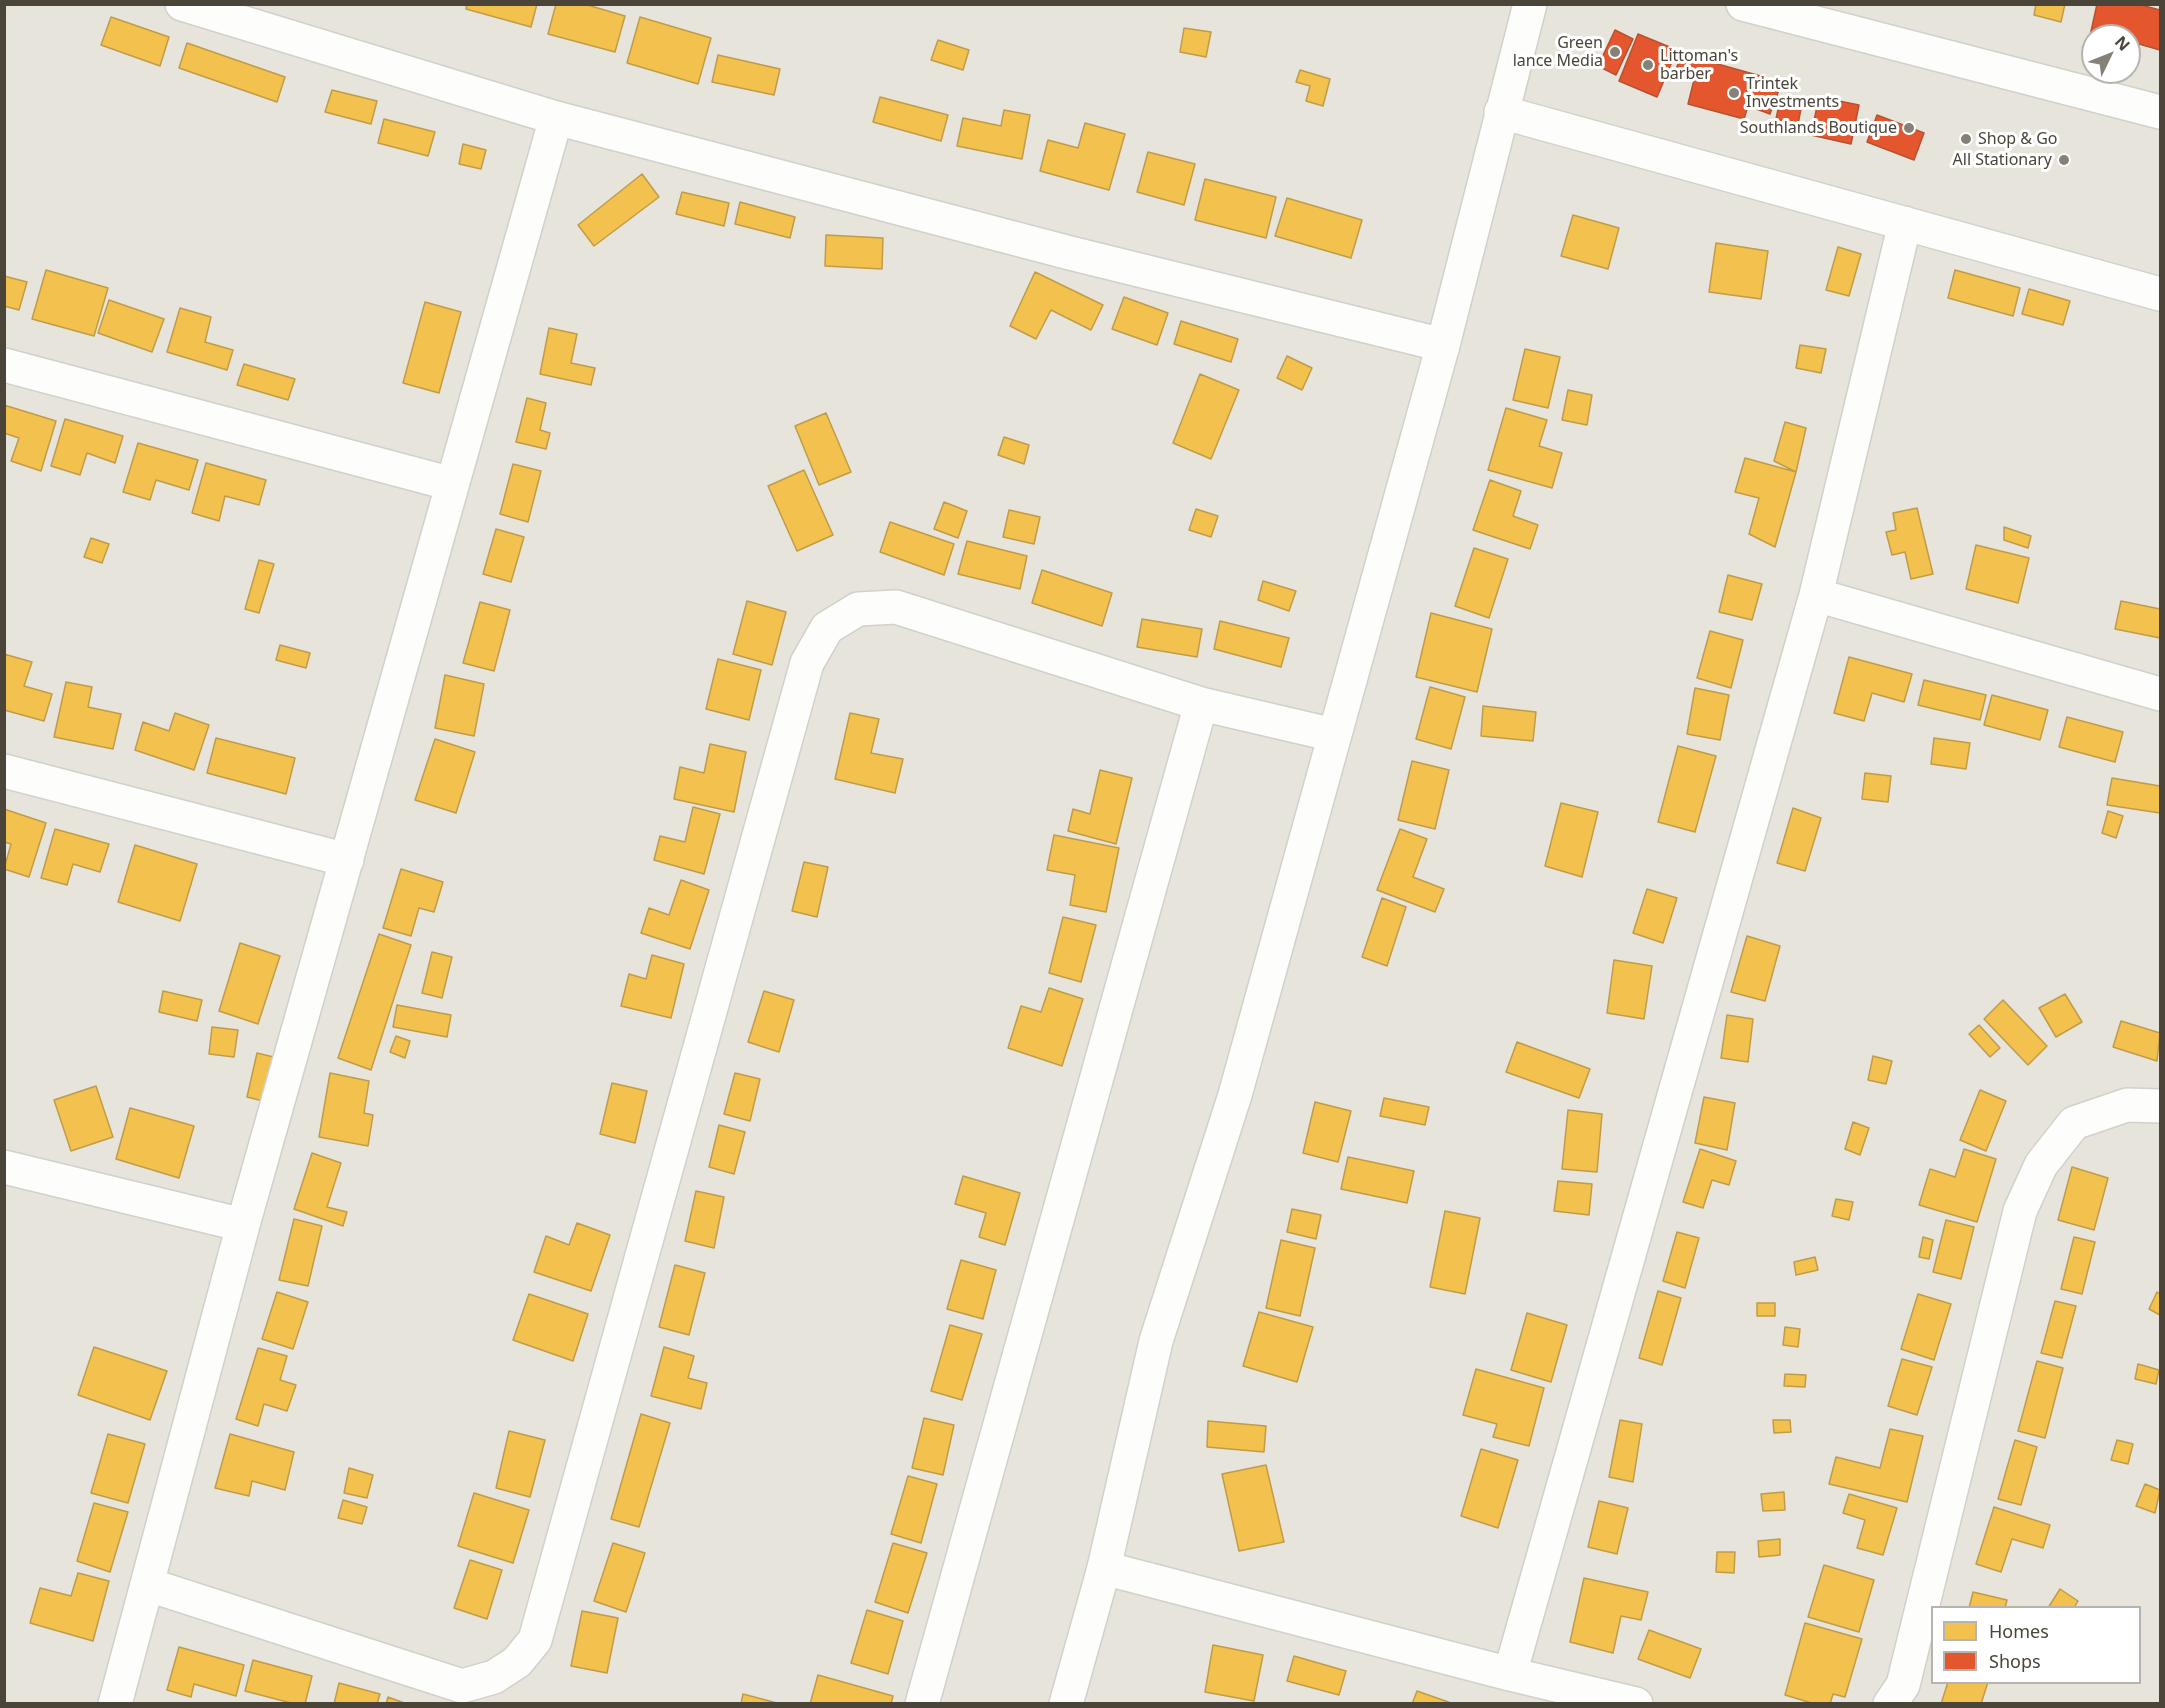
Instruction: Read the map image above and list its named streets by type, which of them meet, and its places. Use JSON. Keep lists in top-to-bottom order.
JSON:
{
  "places": [
    "Green lance Media",
    "Littoman's barber",
    "Trintek Investments",
    "Southlands Boutique",
    "Shop & Go",
    "All Stationary"
  ],
  "legend": ["Homes", "Shops"],
  "north": "top right"
}
